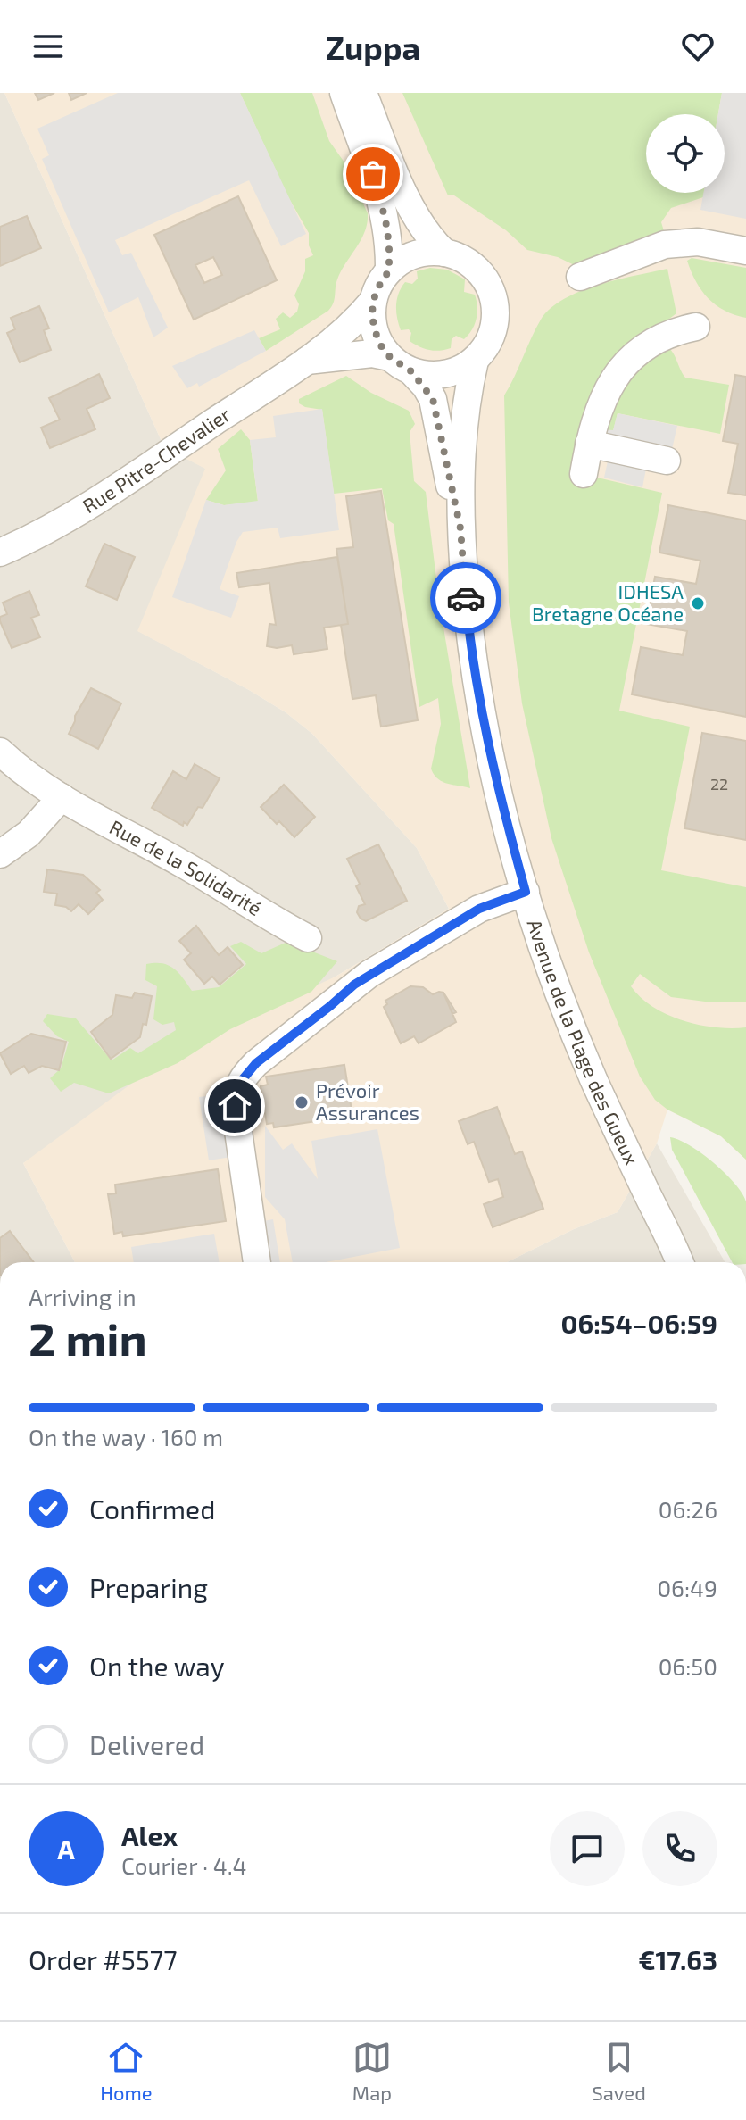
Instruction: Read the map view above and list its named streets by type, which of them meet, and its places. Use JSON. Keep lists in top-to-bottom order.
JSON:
{
  "streets": {
    "street": ["Rue Pitre-Chevalier", "Rue de la Solidarité", "Avenue de la Plage des Gueux"]
  },
  "crossings": [
    ["Rue Pitre-Chevalier", "Avenue de la Plage des Gueux"]
  ],
  "places": ["IDHESA Bretagne Océane", "Prévoir Assurances"],
  "house_numbers": ["22"],
  "page": {
    "header": "Zuppa",
    "heading": ["2 min", "Arriving in", "06:54–06:59"],
    "panel": [
      "Alex",
      "Courier · 4.4",
      "Order #5577",
      "€17.63"
    ],
    "bar": "On the way · 160 m",
    "list": [
      ["Confirmed", "06:26"],
      ["Preparing", "06:49"],
      ["On the way", "06:50"],
      "Delivered"
    ],
    "round": "A",
    "tabs": ["Home", "Map", "Saved"]
  }
}
